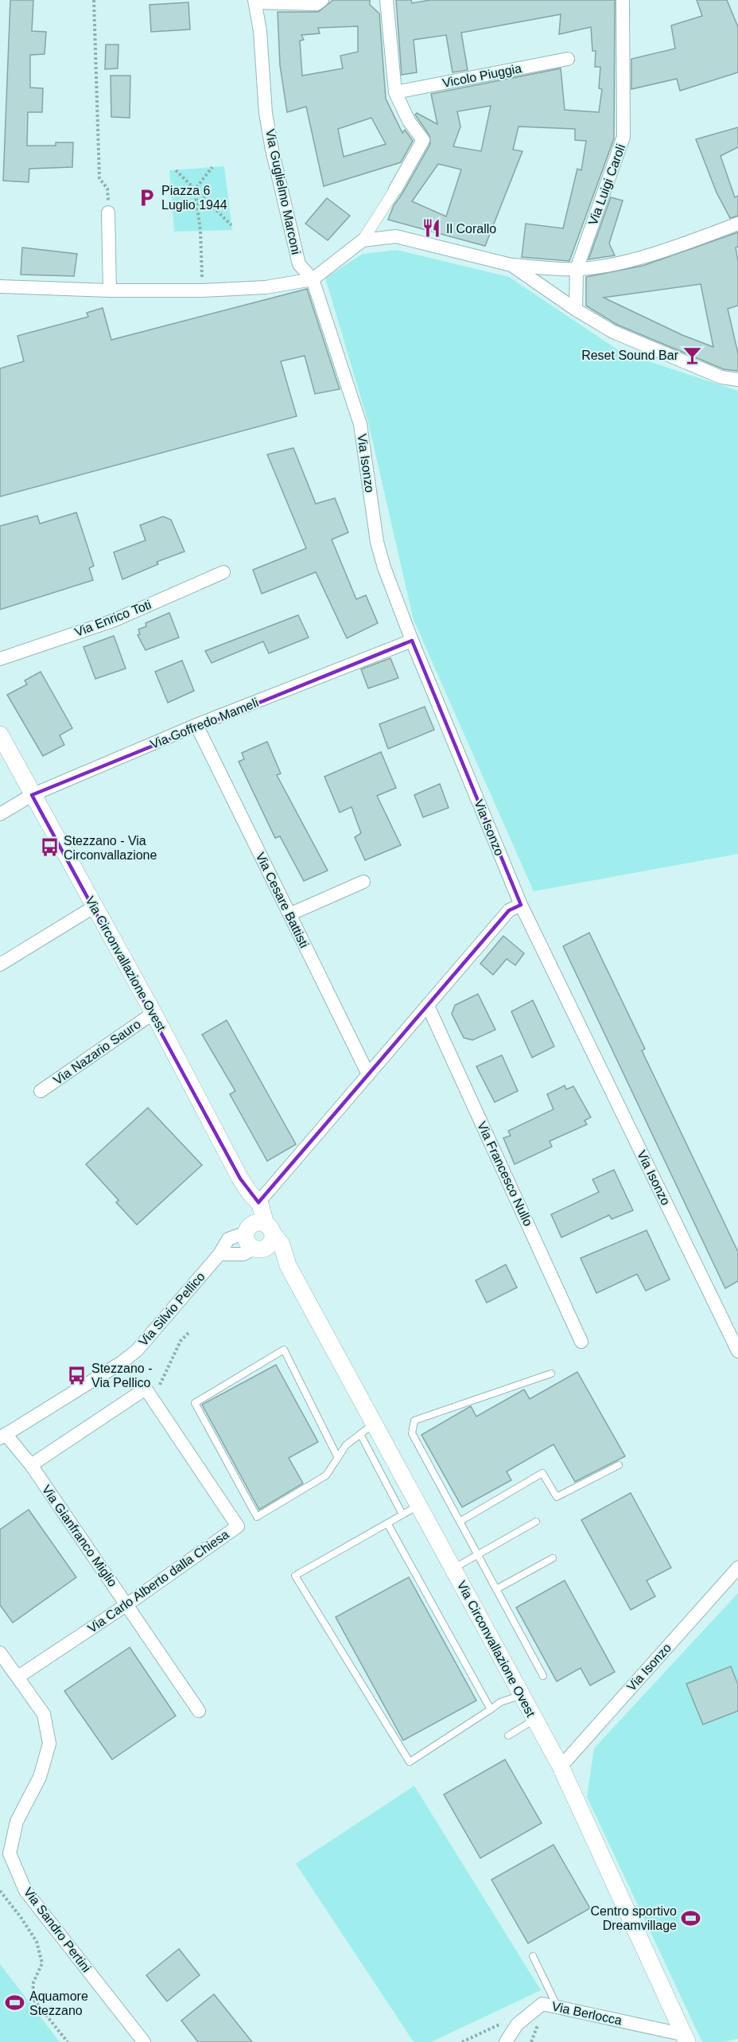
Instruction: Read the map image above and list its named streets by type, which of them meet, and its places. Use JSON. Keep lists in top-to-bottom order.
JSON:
{
  "streets": {
    "street": [
      "Vicolo Piuggia",
      "Via Luigi Caroli",
      "Via Guglielmo Marconi",
      "Via Isonzo",
      "Via Enrico Toti",
      "Via Goffredo Mameli",
      "Via Cesare Battisti",
      "Via Circonvallazione Ovest",
      "Via Nazario Sauro",
      "Via Francesco Nullo",
      "Via Silvio Pellico",
      "Via Gianfranco Miglio",
      "Via Carlo Alberto dalla Chiesa",
      "Via Sandro Pertini",
      "Via Berlocca"
    ]
  },
  "crossings": [
    ["Via Guglielmo Marconi", "Via Isonzo"],
    ["Via Isonzo", "Via Goffredo Mameli"],
    ["Via Isonzo", "Via Circonvallazione Ovest"],
    ["Via Goffredo Mameli", "Via Cesare Battisti"],
    ["Via Goffredo Mameli", "Via Circonvallazione Ovest"],
    ["Via Circonvallazione Ovest", "Via Nazario Sauro"],
    ["Via Circonvallazione Ovest", "Via Silvio Pellico"],
    ["Via Circonvallazione Ovest", "Via Berlocca"],
    ["Via Silvio Pellico", "Via Gianfranco Miglio"],
    ["Via Gianfranco Miglio", "Via Carlo Alberto dalla Chiesa"],
    ["Via Carlo Alberto dalla Chiesa", "Via Sandro Pertini"]
  ],
  "places": {
    "parking": ["Piazza 6 Luglio 1944"],
    "restaurant": ["Il Corallo"],
    "bar": ["Reset Sound Bar"],
    "bus stop": ["Stezzano - Via Circonvallazione", "Stezzano - Via Pellico"],
    "sports": ["Centro sportivo Dreamvillage", "Aquamore Stezzano"]
  }
}
